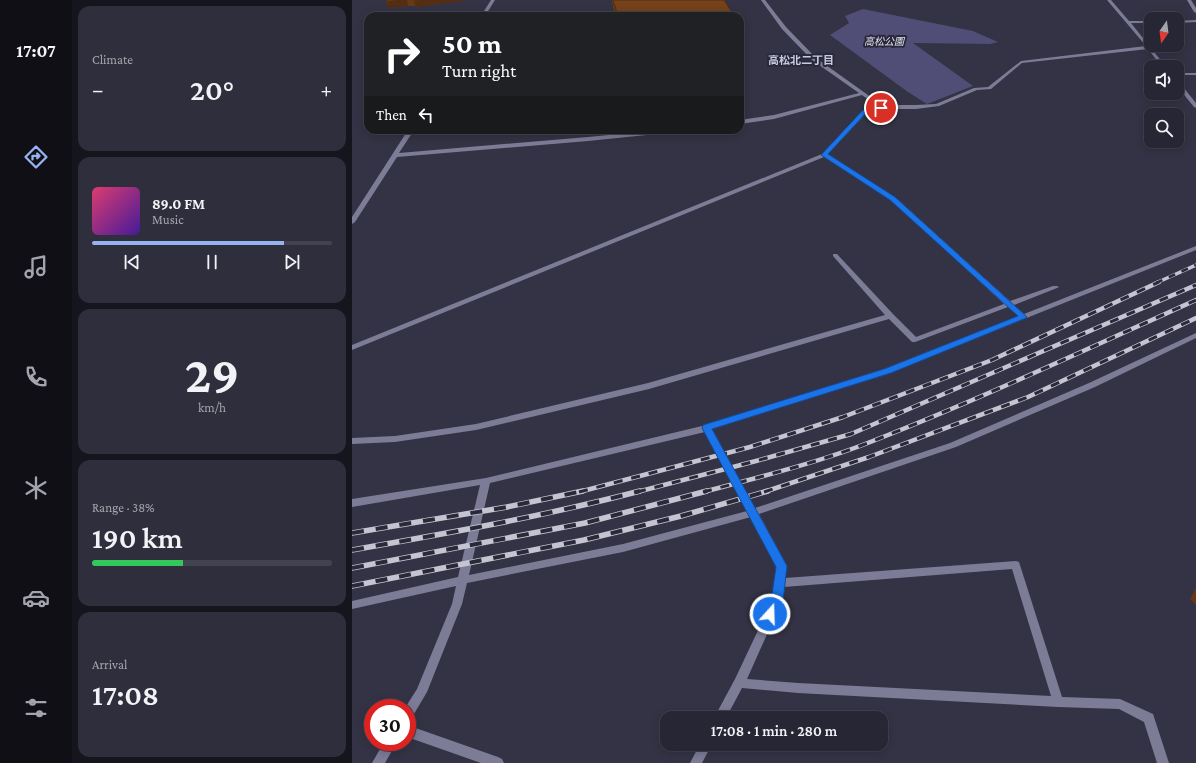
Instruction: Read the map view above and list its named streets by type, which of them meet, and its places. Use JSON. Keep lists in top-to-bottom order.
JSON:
{
  "districts": ["高松北二丁目"],
  "parks": ["高松公園"],
  "north": "bottom",
  "page": {
    "tabs": "17:07",
    "tile": [
      "Climate",
      ["29", "km/h"],
      ["Range · 38%", "190 km"],
      ["Arrival", "17:08"]
    ],
    "turn": ["50 m", "Turn right"],
    "heat": ["−", "20°", "+"],
    "then": "Then",
    "song": ["89.0 FM", "Music"],
    "limit": "30",
    "trip": "17:08 · 1 min · 280 m"
  }
}
